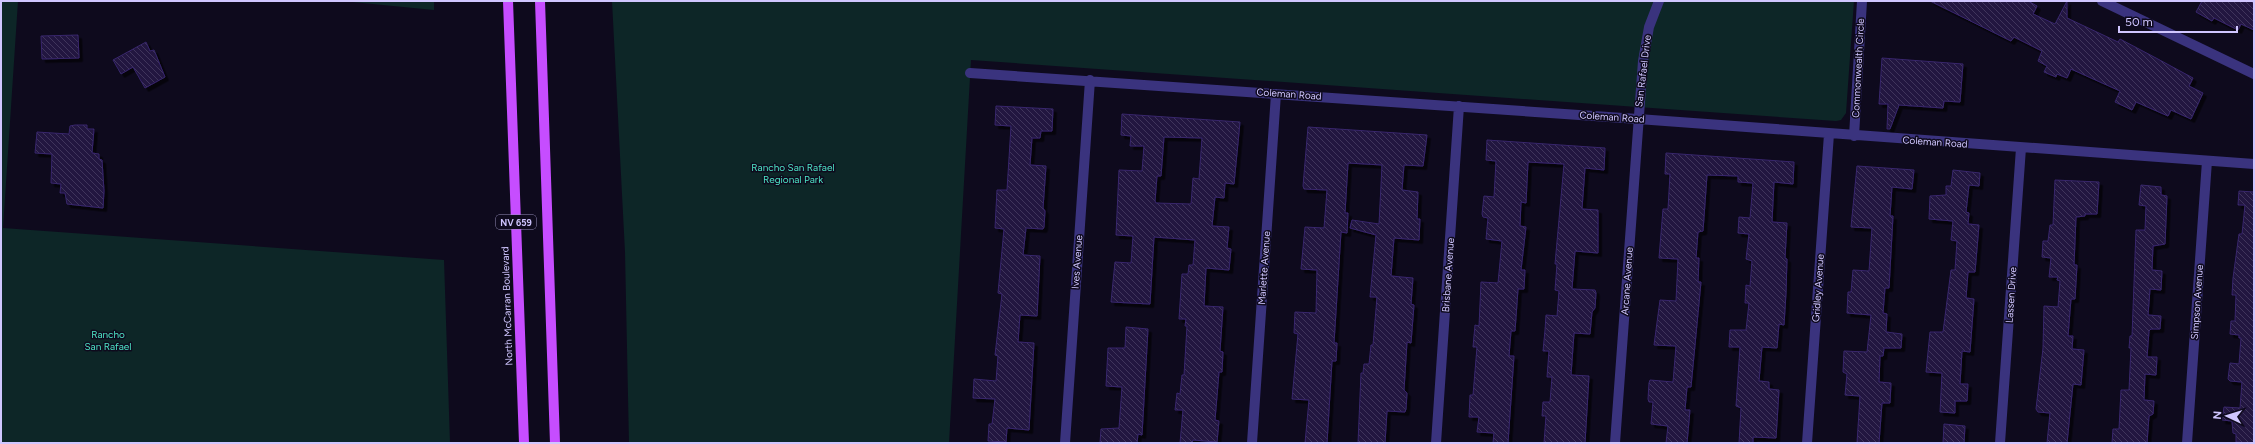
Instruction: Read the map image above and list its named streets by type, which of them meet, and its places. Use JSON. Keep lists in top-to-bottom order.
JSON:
{
  "streets": {
    "main road": ["NV 659", "North McCarran Boulevard"],
    "street": [
      "Commonwealth Circle",
      "San Rafael Drive",
      "Coleman Road",
      "Ives Avenue",
      "Marlette Avenue",
      "Brisbane Avenue",
      "Arcane Avenue",
      "Gridley Avenue",
      "Lassen Drive",
      "Simpson Avenue"
    ]
  },
  "crossings": [
    ["Commonwealth Circle", "Coleman Road"],
    ["San Rafael Drive", "Coleman Road"],
    ["San Rafael Drive", "Arcane Avenue"],
    ["Coleman Road", "Ives Avenue"],
    ["Coleman Road", "Marlette Avenue"],
    ["Coleman Road", "Brisbane Avenue"],
    ["Coleman Road", "Arcane Avenue"],
    ["Coleman Road", "Gridley Avenue"],
    ["Coleman Road", "Lassen Drive"],
    ["Coleman Road", "Simpson Avenue"]
  ],
  "parks": ["Rancho San Rafael Regional Park", "Rancho San Rafael"],
  "scale_bar": "50 m",
  "north": "left"
}
